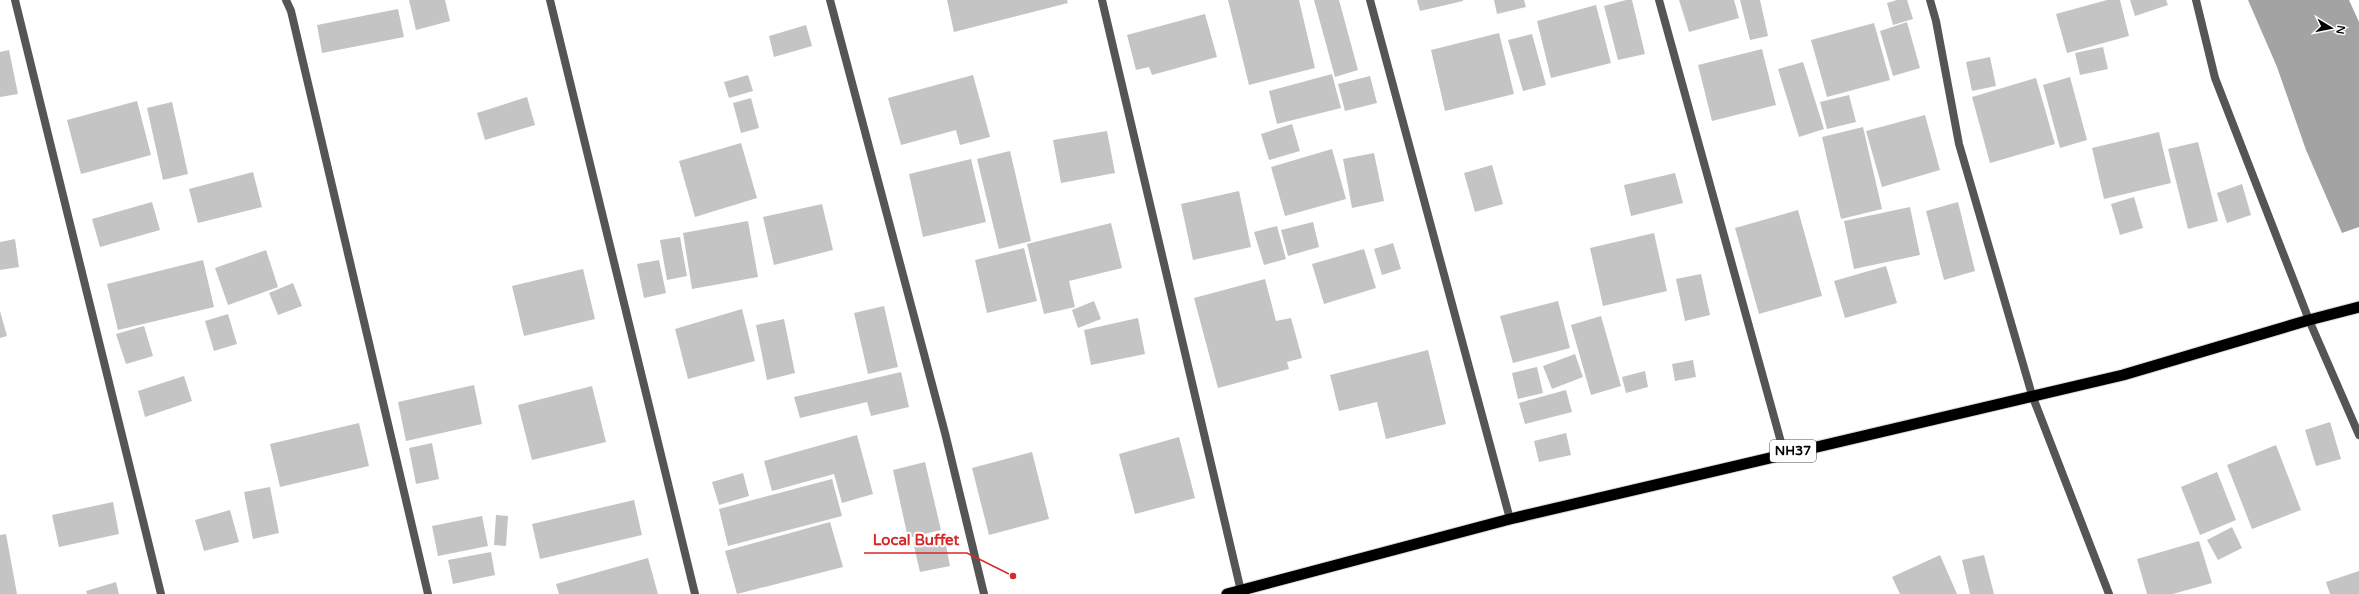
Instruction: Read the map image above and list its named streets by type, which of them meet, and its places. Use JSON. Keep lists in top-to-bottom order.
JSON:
{
  "streets": {
    "highway": ["NH37"]
  },
  "places": ["Local Buffet"],
  "north": "right"
}
